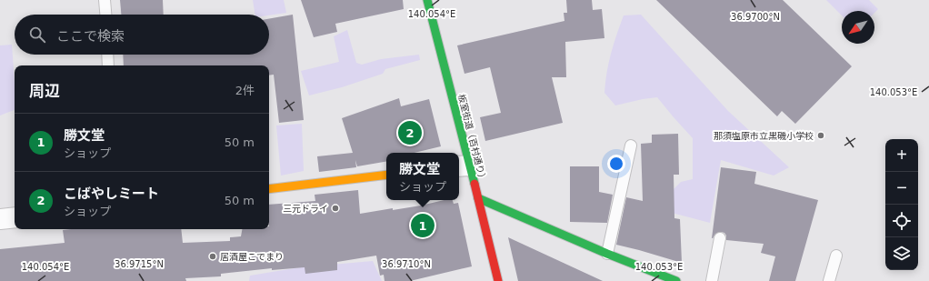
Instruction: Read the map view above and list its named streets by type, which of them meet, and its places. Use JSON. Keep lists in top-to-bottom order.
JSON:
{
  "streets": {
    "street": ["板室街道（百村通り）"]
  },
  "places": ["那須塩原市立黒磯小学校", "三元ドライ", "居酒屋こでまり"],
  "north": "bottom left",
  "page": {
    "search": "ここで検索",
    "heading": ["周辺", "2件"],
    "list": [
      {
        "mark": "1",
        "name": "勝文堂",
        "note": "ショップ",
        "value": "50 m"
      },
      {
        "mark": "2",
        "name": "こばやしミート",
        "note": "ショップ",
        "value": "50 m"
      }
    ],
    "pins": ["2", "1"],
    "map_buttons": ["+", "−"],
    "popup": ["勝文堂", "ショップ"]
  },
  "coordinates": [
    "140.054°E",
    "36.9700°N",
    "140.053°E",
    "36.9715°N",
    "36.9710°N"
  ]
}
